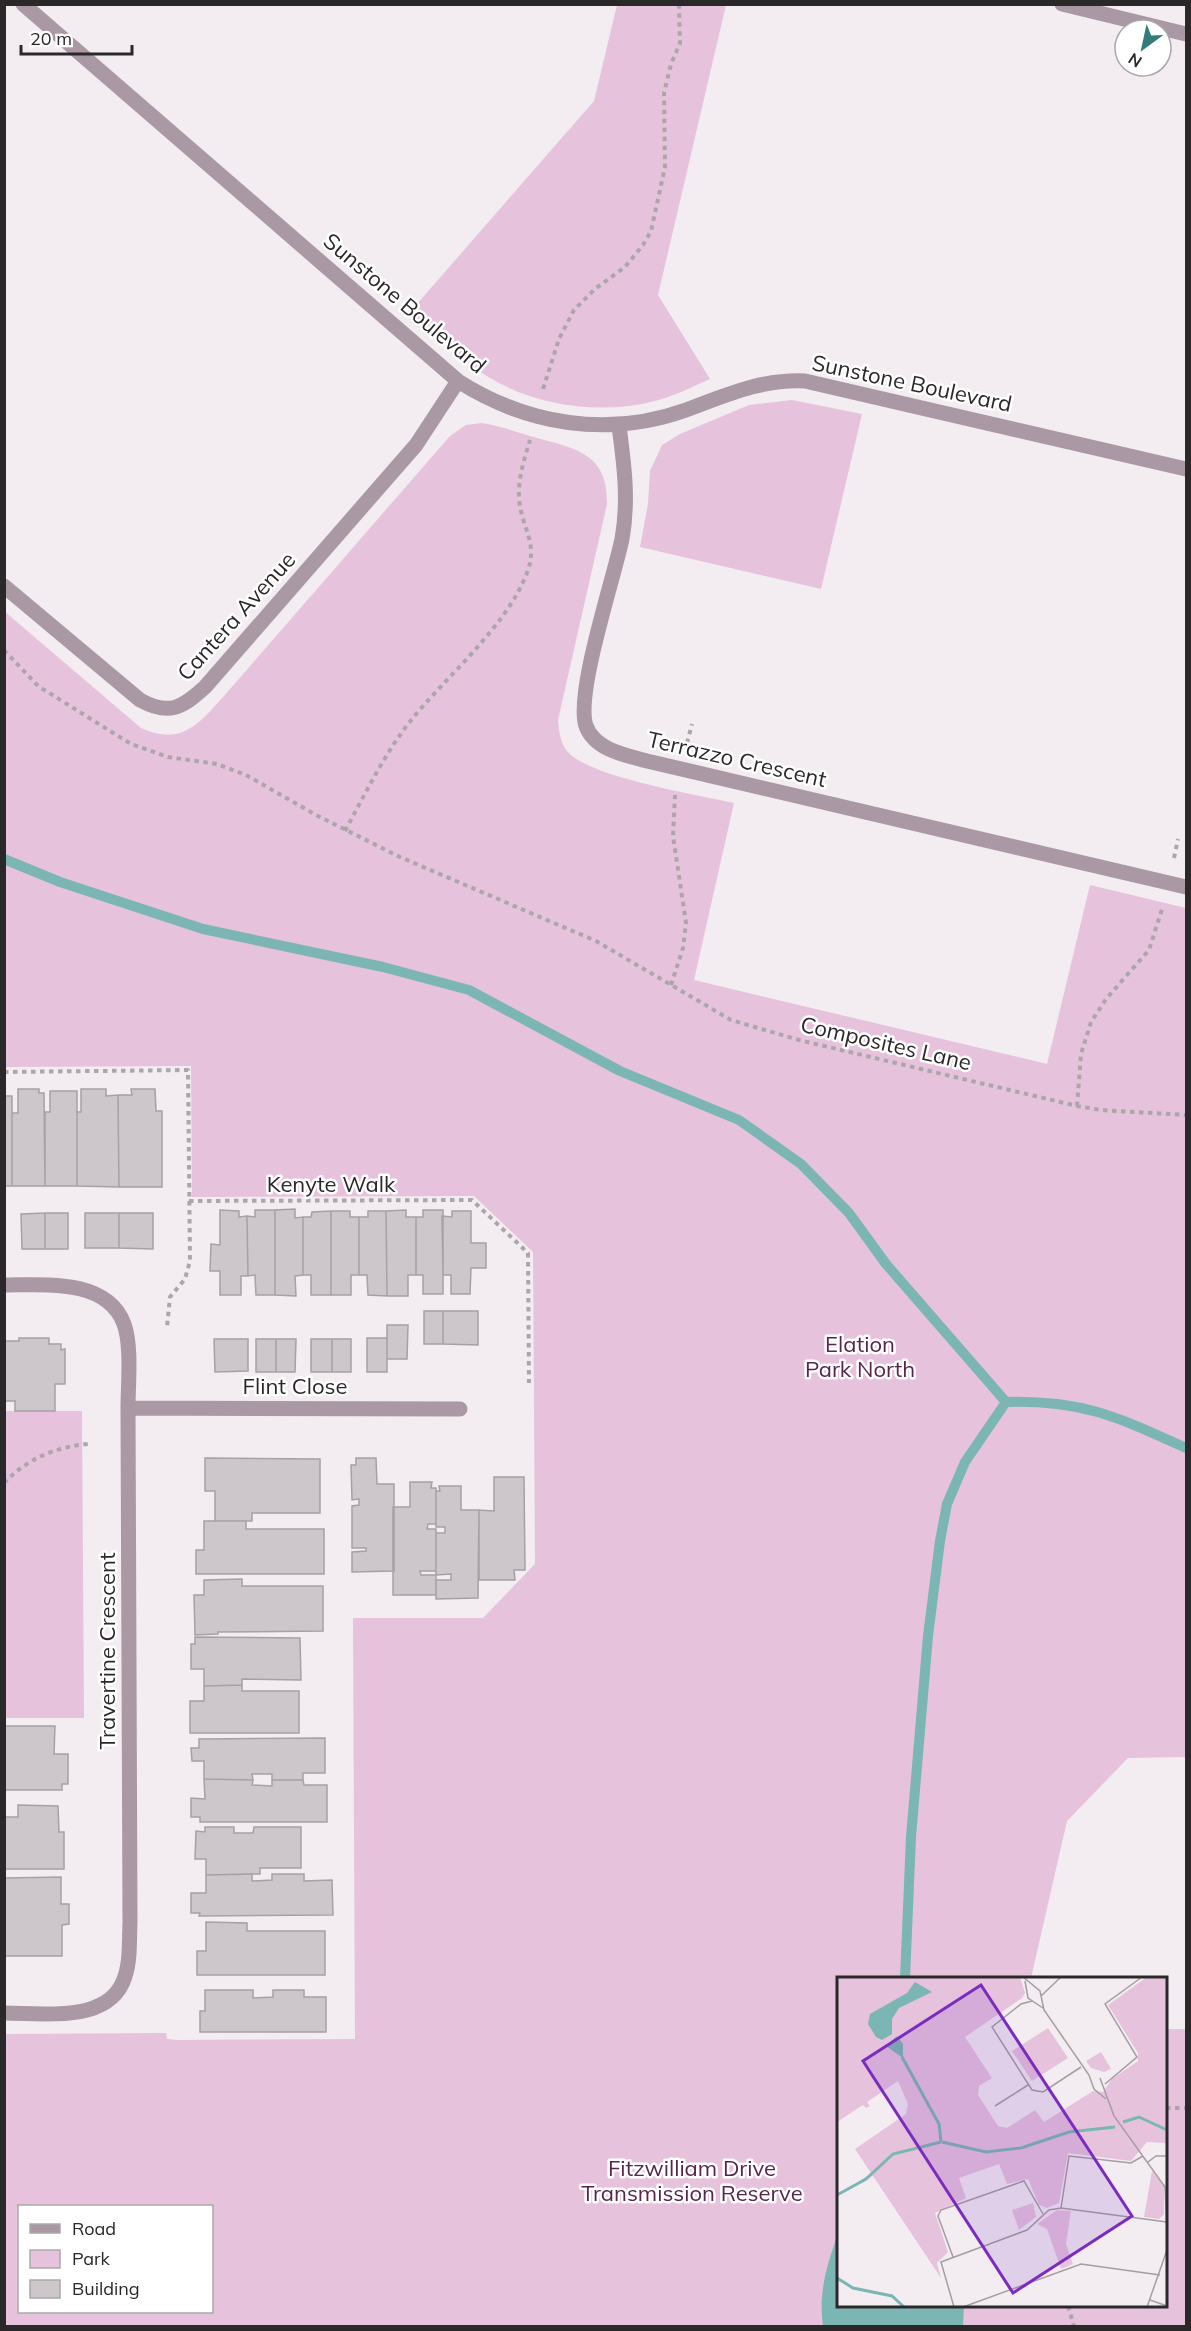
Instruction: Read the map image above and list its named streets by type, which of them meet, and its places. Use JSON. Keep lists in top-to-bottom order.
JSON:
{
  "streets": {
    "street": [
      "Sunstone Boulevard",
      "Cantera Avenue",
      "Terrazzo Crescent",
      "Flint Close",
      "Travertine Crescent"
    ],
    "path": ["Composites Lane", "Kenyte Walk"]
  },
  "crossings": [
    ["Sunstone Boulevard", "Cantera Avenue"],
    ["Sunstone Boulevard", "Terrazzo Crescent"],
    ["Flint Close", "Travertine Crescent"]
  ],
  "parks": ["Elation Park North", "Fitzwilliam Drive Transmission Reserve"],
  "legend": ["Road", "Park", "Building"],
  "scale_bar": "20 m",
  "north": "bottom left"
}
